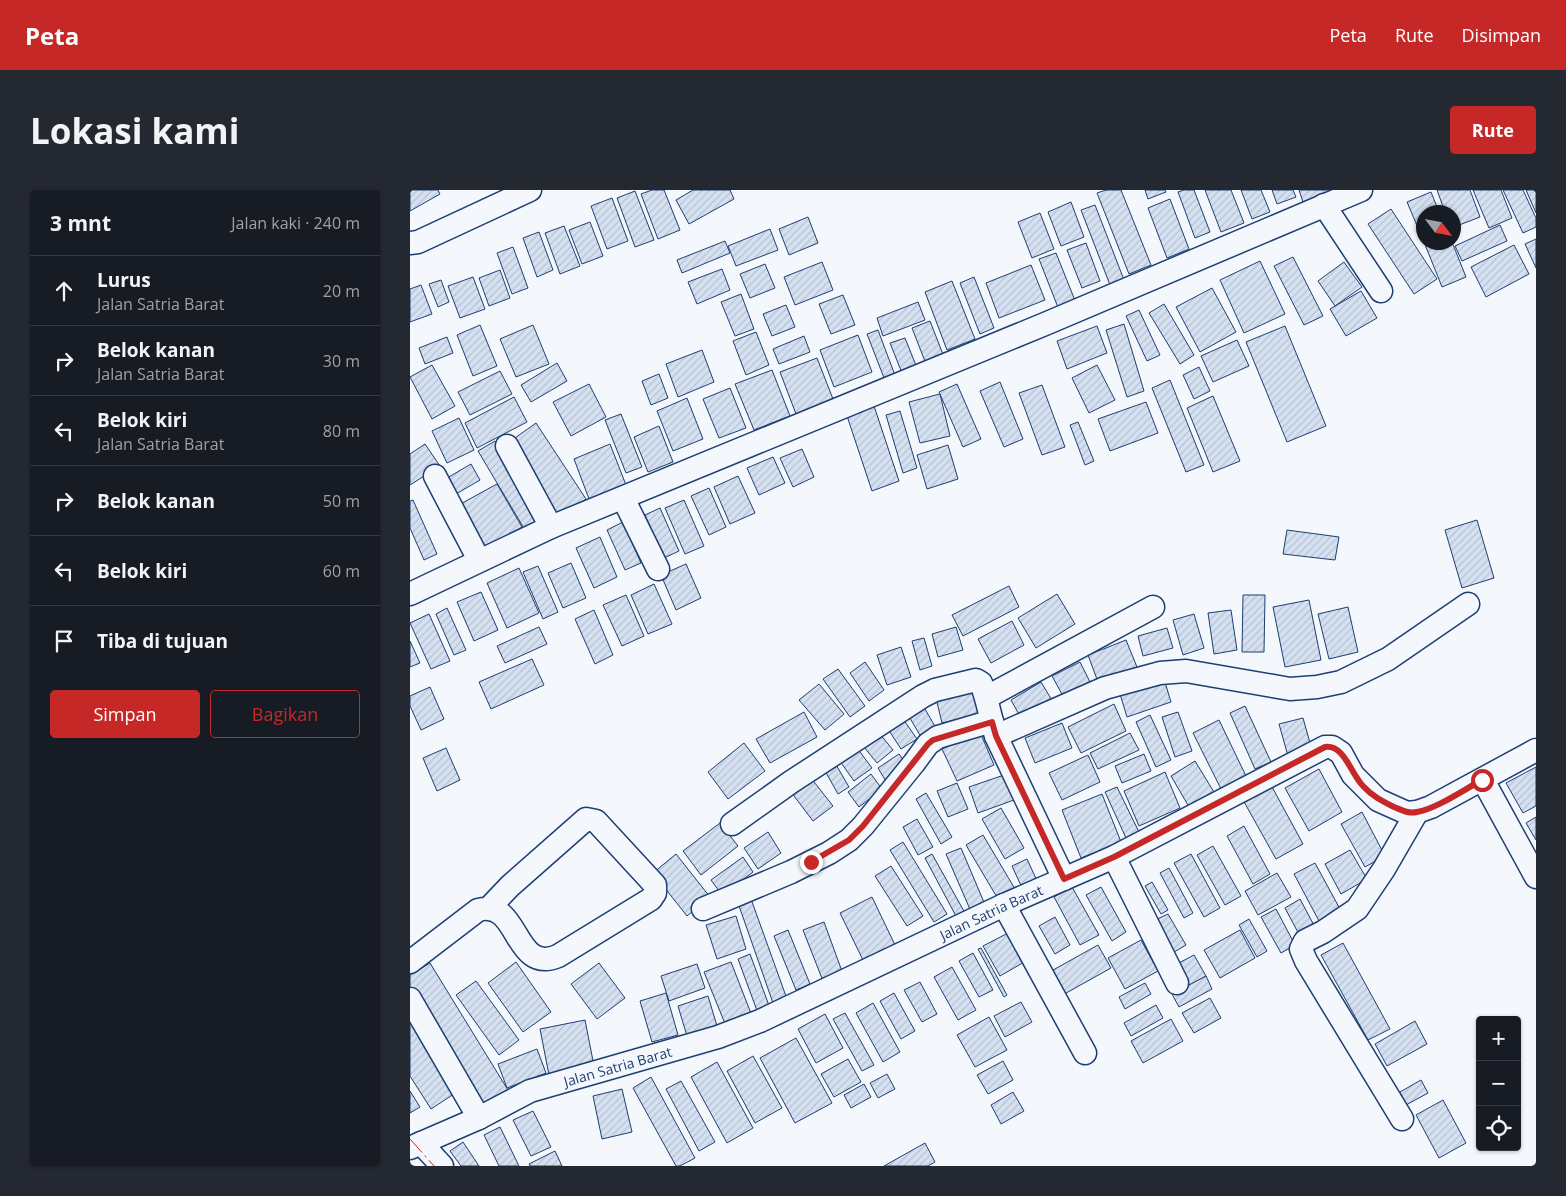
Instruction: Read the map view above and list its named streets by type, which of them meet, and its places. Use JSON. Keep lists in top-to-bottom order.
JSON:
{
  "streets": {
    "street": ["Jalan Satria Barat"]
  },
  "north": "bottom right",
  "page": {
    "header": "Peta",
    "nav": ["Peta", "Rute", "Disimpan"],
    "buttons": [
      "Rute",
      ["Simpan", "Bagikan"]
    ],
    "title": "Lokasi kami",
    "heading": ["3 mnt", "Jalan kaki · 240 m"],
    "list": [
      ["Lurus", "Jalan Satria Barat", "20 m"],
      ["Belok kanan", "Jalan Satria Barat", "30 m"],
      ["Belok kiri", "Jalan Satria Barat", "80 m"],
      ["Belok kanan", "50 m"],
      ["Belok kiri", "60 m"],
      "Tiba di tujuan"
    ],
    "map_buttons": ["+", "−"]
  }
}
